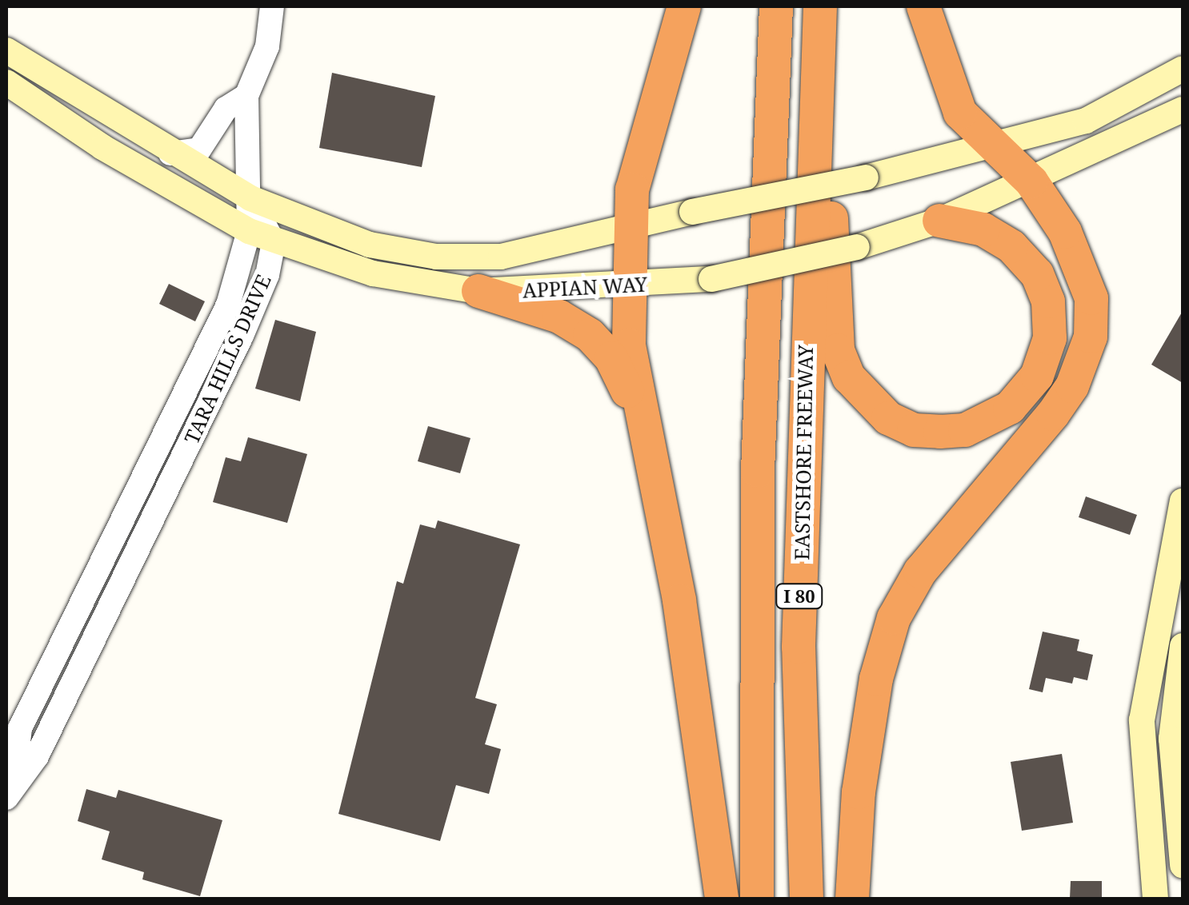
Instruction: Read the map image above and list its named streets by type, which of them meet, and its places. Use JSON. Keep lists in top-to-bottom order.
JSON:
{
  "streets": {
    "highway": ["EASTSHORE FREEWAY", "I 80"],
    "main road": ["APPIAN WAY"],
    "street": ["TARA HILLS DRIVE"]
  },
  "crossings": [
    ["APPIAN WAY", "TARA HILLS DRIVE"]
  ]
}
